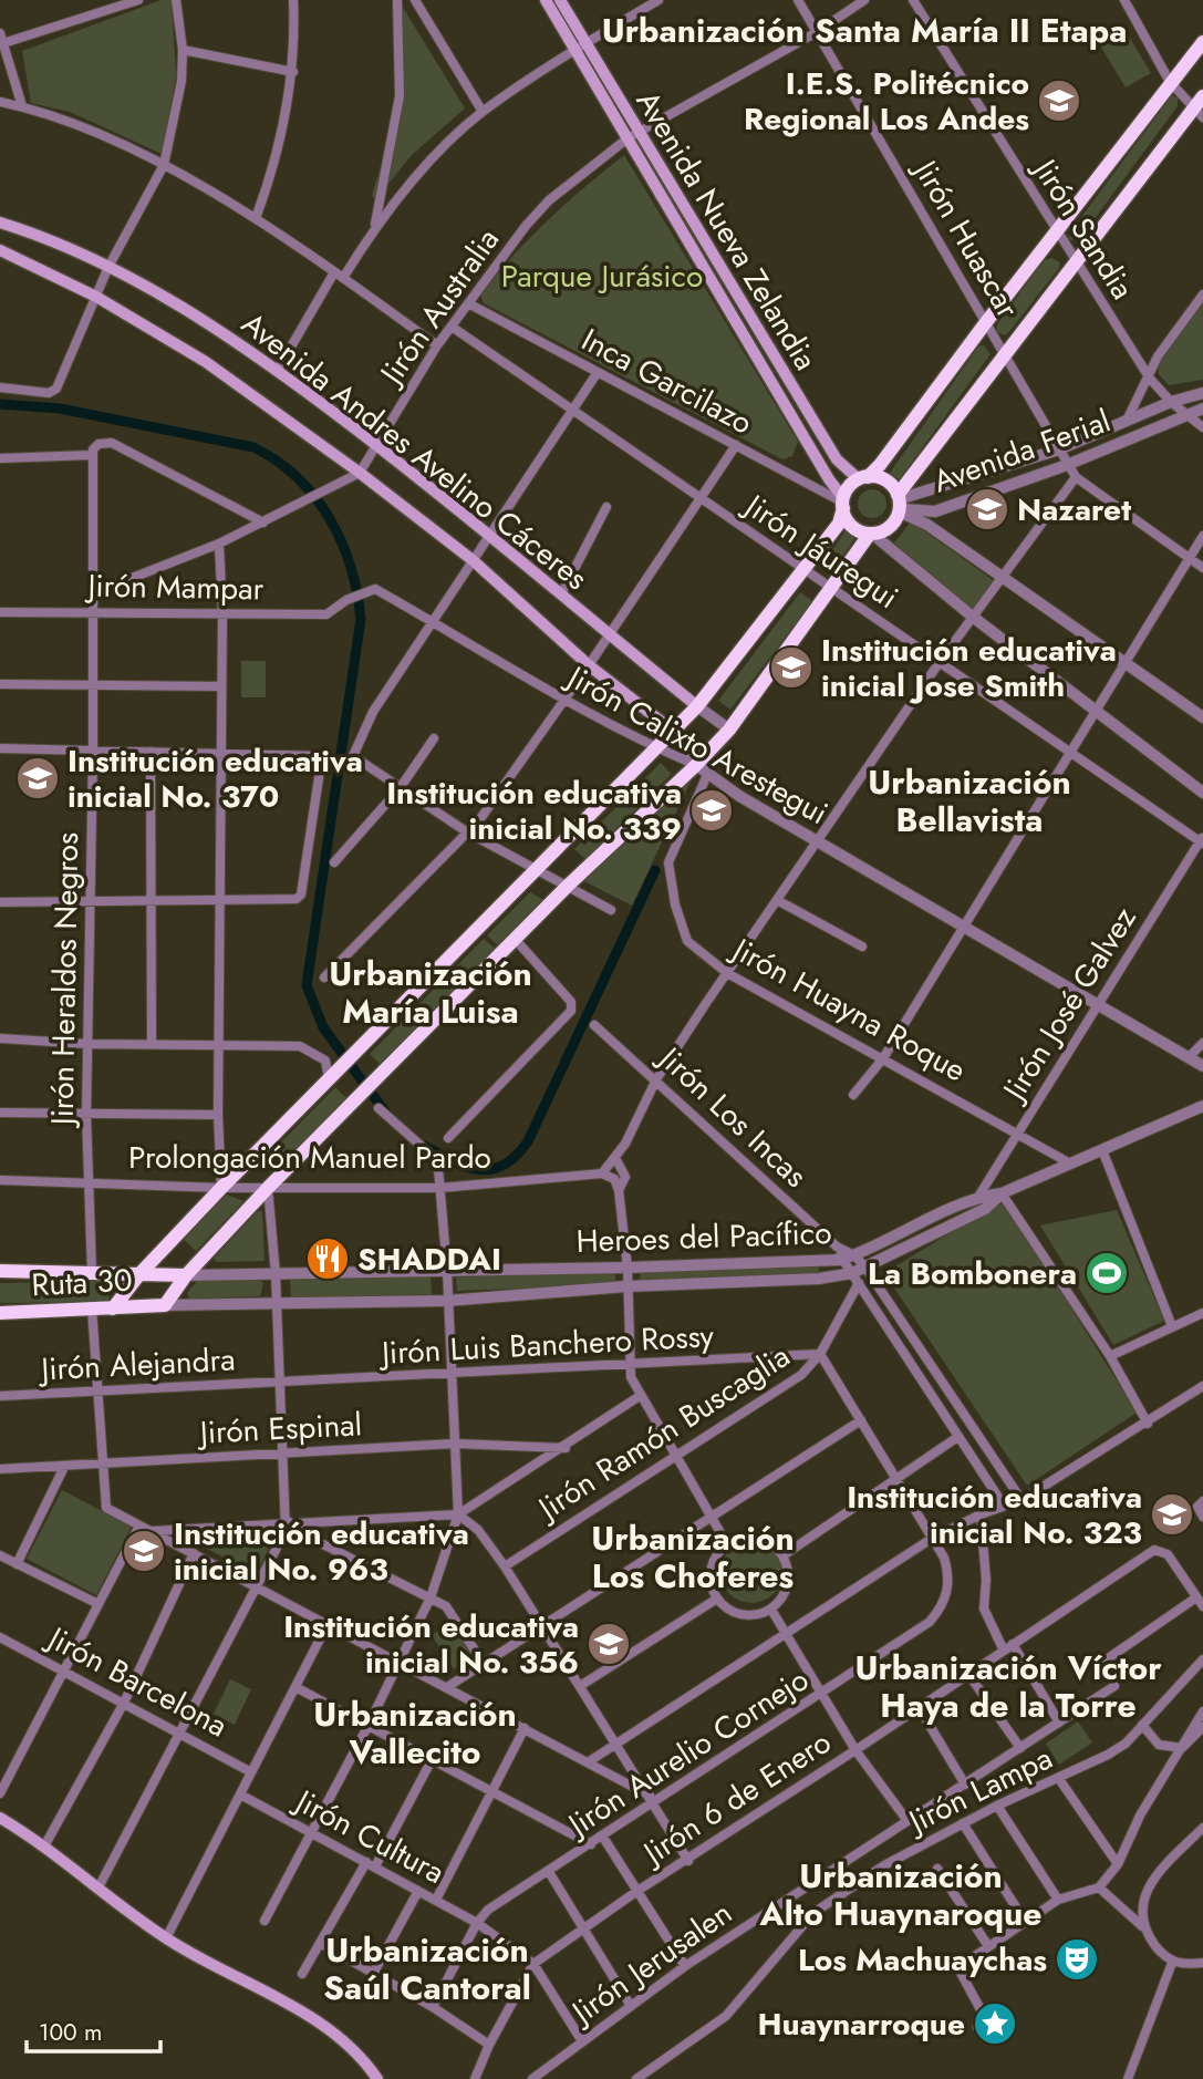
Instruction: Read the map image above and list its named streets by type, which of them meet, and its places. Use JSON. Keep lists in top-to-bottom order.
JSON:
{
  "streets": {
    "highway": ["Heroes del Pacífico", "Ruta 30"],
    "main road": ["Avenida Nueva Zelandia", "Avenida Andres Avelino Cáceres"],
    "street": [
      "Jirón Sandia",
      "Jirón Huascar",
      "Jirón Australia",
      "Inca Garcilazo",
      "Avenida Ferial",
      "Jirón Jáuregui",
      "Jirón Mampar",
      "Jirón Calixto Arestegui",
      "Jirón Heraldos Negros",
      "Jirón José Galvez",
      "Jirón Huayna Roque",
      "Jirón Los Incas",
      "Prolongación Manuel Pardo",
      "Jirón Luis Banchero Rossy",
      "Jirón Alejandra",
      "Jirón Espinal",
      "Jirón Ramón Buscaglia",
      "Jirón Barcelona",
      "Jirón Aurelio Cornejo",
      "Jirón Lampa",
      "Jirón 6 de Enero",
      "Jirón Cultura",
      "Jirón Jerusalen"
    ]
  },
  "crossings": [
    ["Jirón Sandia", "Avenida Ferial"],
    ["Avenida Nueva Zelandia", "Jirón Australia"],
    ["Avenida Nueva Zelandia", "Inca Garcilazo"],
    ["Avenida Nueva Zelandia", "Avenida Ferial"],
    ["Jirón Huascar", "Jirón Australia"],
    ["Jirón Huascar", "Avenida Ferial"],
    ["Jirón Australia", "Inca Garcilazo"],
    ["Jirón Australia", "Avenida Andres Avelino Cáceres"],
    ["Jirón Australia", "Jirón Jáuregui"],
    ["Inca Garcilazo", "Avenida Ferial"],
    ["Jirón Jáuregui", "Jirón José Galvez"],
    ["Jirón Mampar", "Jirón Calixto Arestegui"],
    ["Jirón Mampar", "Jirón Heraldos Negros"],
    ["Jirón Calixto Arestegui", "Jirón José Galvez"],
    ["Jirón Calixto Arestegui", "Jirón Huayna Roque"],
    ["Jirón Heraldos Negros", "Prolongación Manuel Pardo"],
    ["Jirón Heraldos Negros", "Ruta 30"],
    ["Jirón José Galvez", "Jirón Huayna Roque"],
    ["Jirón José Galvez", "Heroes del Pacífico"],
    ["Heroes del Pacífico", "Ruta 30"],
    ["Heroes del Pacífico", "Jirón Ramón Buscaglia"],
    ["Jirón Luis Banchero Rossy", "Jirón Alejandra"],
    ["Jirón Luis Banchero Rossy", "Jirón Ramón Buscaglia"],
    ["Jirón Luis Banchero Rossy", "Jirón Aurelio Cornejo"],
    ["Jirón Ramón Buscaglia", "Jirón Aurelio Cornejo"],
    ["Jirón Aurelio Cornejo", "Jirón Cultura"],
    ["Jirón 6 de Enero", "Jirón Cultura"]
  ],
  "districts": [
    "Urbanización Santa María II Etapa",
    "Urbanización Bellavista",
    "Urbanización María Luisa",
    "Urbanización Los Choferes",
    "Urbanización Víctor Haya de la Torre",
    "Urbanización Vallecito",
    "Urbanización Alto Huaynaroque",
    "Urbanización Saúl Cantoral"
  ],
  "parks": ["Parque Jurásico"],
  "places": {
    "school or university": [
      "I.E.S. Politécnico Regional Los Andes",
      "Nazaret",
      "Institución educativa inicial Jose Smith",
      "Institución educativa inicial No. 370",
      "Institución educativa inicial No. 339",
      "Institución educativa inicial No. 323",
      "Institución educativa inicial No. 963",
      "Institución educativa inicial No. 356"
    ],
    "restaurant": ["SHADDAI"],
    "sports": ["La Bombonera"],
    "theatre": ["Los Machuaychas"],
    "place": ["Huaynarroque"]
  },
  "scale_bar": "100 m"
}
